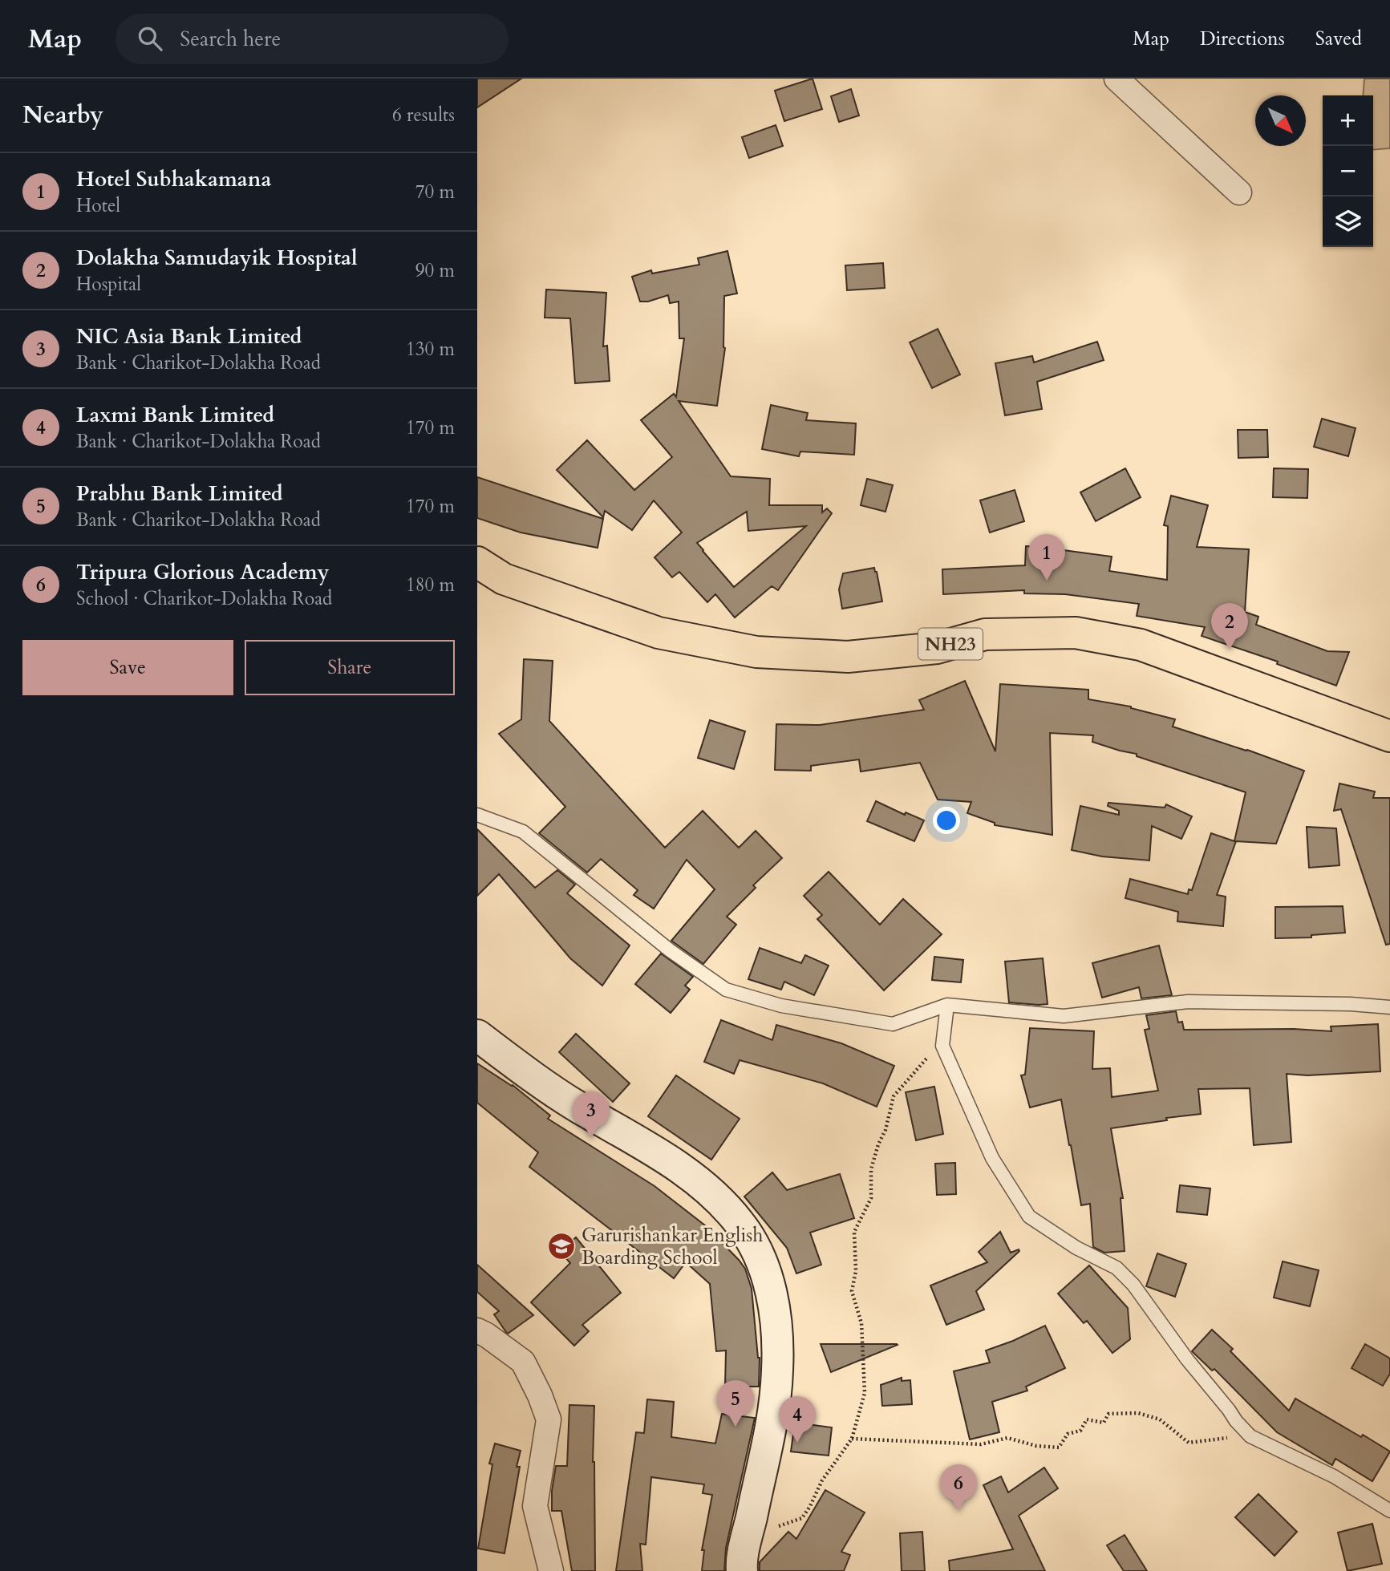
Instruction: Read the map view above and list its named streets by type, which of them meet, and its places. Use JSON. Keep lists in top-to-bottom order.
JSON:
{
  "streets": {
    "main road": ["NH23"]
  },
  "places": {
    "school or university": ["Garurishankar English Boarding School"]
  },
  "north": "bottom right",
  "page": {
    "header": "Map",
    "search": "Search here",
    "nav": ["Map", "Directions", "Saved"],
    "heading": ["Nearby", "6 results"],
    "map_buttons": ["+", "−"],
    "list": [
      {
        "mark": "1",
        "name": "Hotel Subhakamana",
        "note": "Hotel",
        "value": "70 m"
      },
      {
        "mark": "2",
        "name": "Dolakha Samudayik Hospital",
        "note": "Hospital",
        "value": "90 m"
      },
      {
        "mark": "3",
        "name": "NIC Asia Bank Limited",
        "note": "Bank · Charikot-Dolakha Road",
        "value": "130 m"
      },
      {
        "mark": "4",
        "name": "Laxmi Bank Limited",
        "note": "Bank · Charikot-Dolakha Road",
        "value": "170 m"
      },
      {
        "mark": "5",
        "name": "Prabhu Bank Limited",
        "note": "Bank · Charikot-Dolakha Road",
        "value": "170 m"
      },
      {
        "mark": "6",
        "name": "Tripura Glorious Academy",
        "note": "School · Charikot-Dolakha Road",
        "value": "180 m"
      }
    ],
    "pins": [
      "1",
      "2",
      "3",
      "5",
      "4",
      "6"
    ],
    "buttons": ["Save", "Share"]
  }
}
